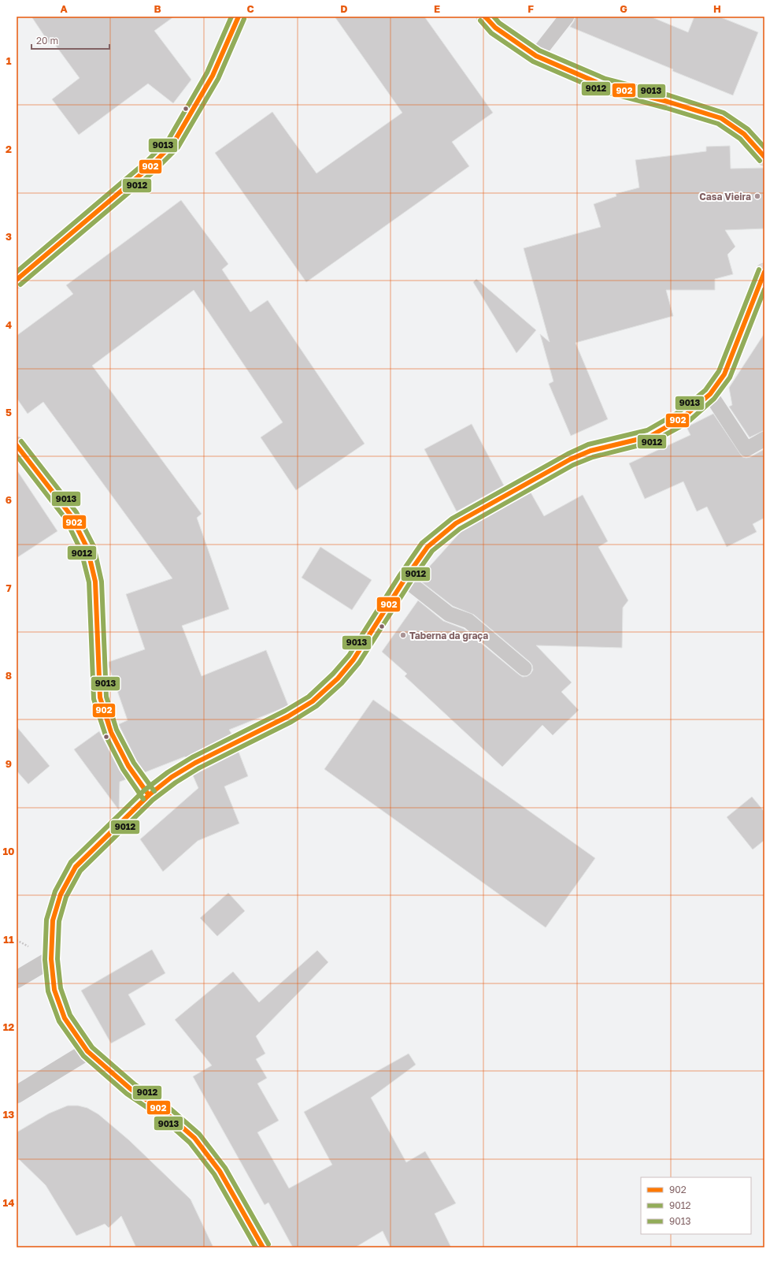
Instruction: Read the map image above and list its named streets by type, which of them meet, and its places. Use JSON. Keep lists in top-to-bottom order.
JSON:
{
  "places": ["Casa Vieira", "Taberna da graça"],
  "lines": ["transit line 902", "transit line 9013", "transit line 9012"],
  "legend": ["902", "9012", "9013"],
  "scale_bar": "20 m",
  "grid": {
    "columns": [
      "A",
      "B",
      "C",
      "D",
      "E",
      "F",
      "G",
      "H"
    ],
    "rows": [
      "1",
      "2",
      "3",
      "4",
      "5",
      "6",
      "7",
      "8",
      "9",
      "10",
      "11",
      "12",
      "13",
      "14"
    ]
  }
}
